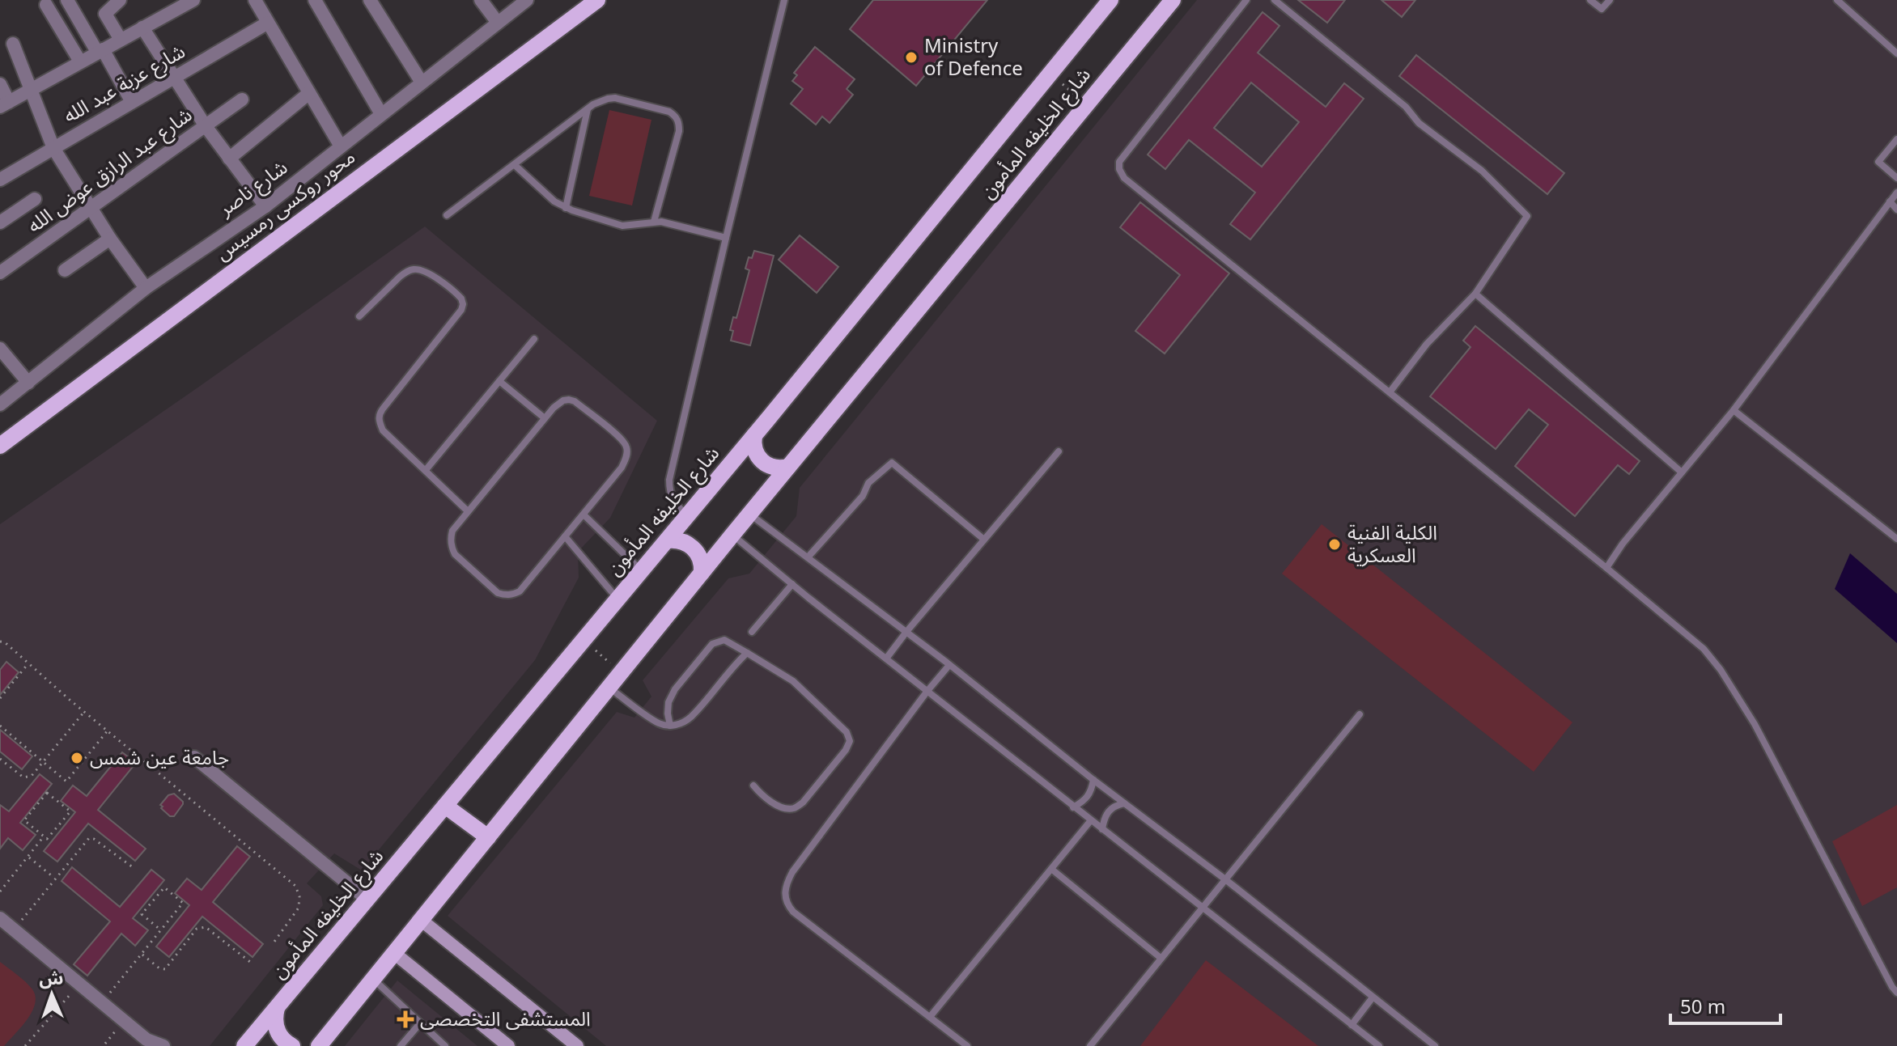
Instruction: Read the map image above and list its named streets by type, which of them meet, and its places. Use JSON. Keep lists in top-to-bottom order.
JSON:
{
  "streets": {
    "main road": ["شارع الخليفه المأمون", "محور روكسى رمسيس"],
    "street": ["شارع عزبة عبد الله", "شارع عبد الرازق عوض الله", "شارع ناصر"]
  },
  "places": {
    "other": ["Ministry of Defence", "الكلية الفنية العسكرية", "جامعة عين شمس"],
    "health": ["المستشفى التخصصى"]
  },
  "scale_bar": "50 m",
  "north": "top"
}
